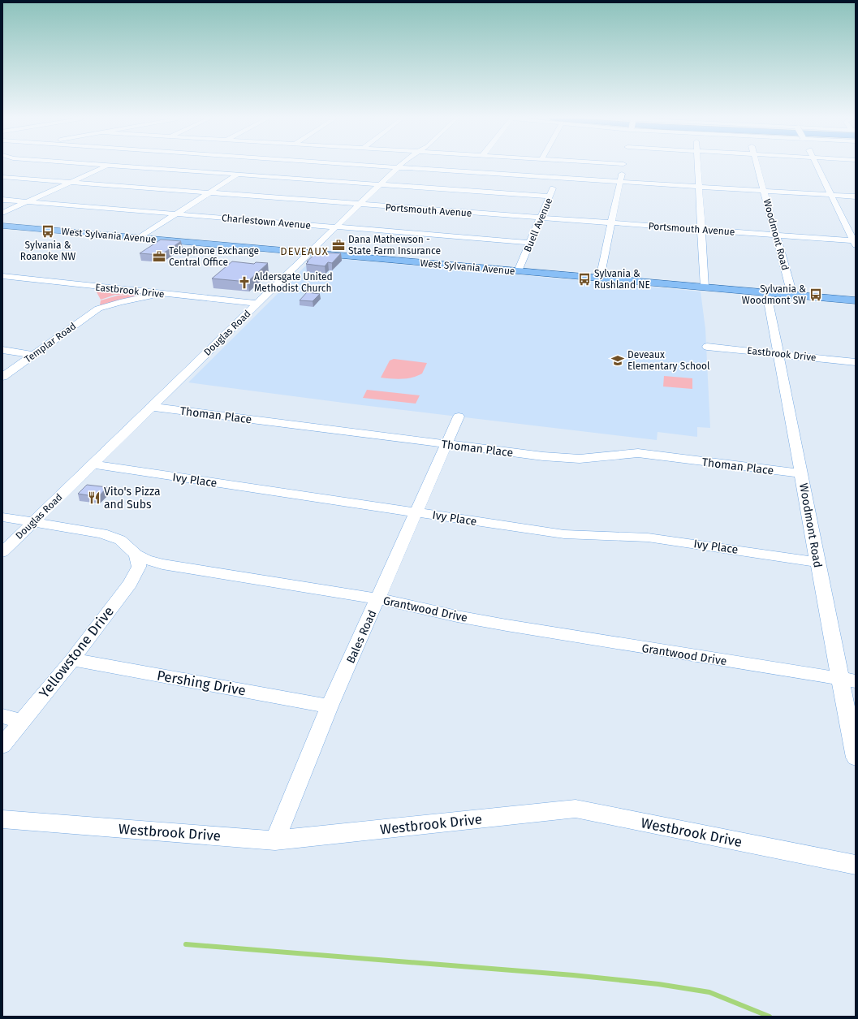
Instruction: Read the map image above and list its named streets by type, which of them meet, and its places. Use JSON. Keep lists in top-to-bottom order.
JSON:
{
  "streets": {
    "main road": ["West Sylvania Avenue"],
    "street": [
      "Portsmouth Avenue",
      "Charlestown Avenue",
      "Buell Avenue",
      "Woodmont Road",
      "Eastbrook Drive",
      "Douglas Road",
      "Templar Road",
      "Thoman Place",
      "Ivy Place",
      "Grantwood Drive",
      "Bales Road",
      "Yellowstone Drive",
      "Pershing Drive",
      "Westbrook Drive"
    ]
  },
  "crossings": [
    ["Portsmouth Avenue", "Buell Avenue"],
    ["Portsmouth Avenue", "Woodmont Road"],
    ["Portsmouth Avenue", "Douglas Road"],
    ["Charlestown Avenue", "Buell Avenue"],
    ["Charlestown Avenue", "Douglas Road"],
    ["Buell Avenue", "West Sylvania Avenue"],
    ["Woodmont Road", "West Sylvania Avenue"],
    ["Woodmont Road", "Eastbrook Drive"],
    ["Woodmont Road", "Thoman Place"],
    ["Woodmont Road", "Ivy Place"],
    ["Woodmont Road", "Grantwood Drive"],
    ["West Sylvania Avenue", "Douglas Road"],
    ["Eastbrook Drive", "Douglas Road"],
    ["Eastbrook Drive", "Templar Road"],
    ["Douglas Road", "Thoman Place"],
    ["Douglas Road", "Ivy Place"],
    ["Douglas Road", "Grantwood Drive"],
    ["Thoman Place", "Bales Road"],
    ["Ivy Place", "Bales Road"],
    ["Grantwood Drive", "Bales Road"],
    ["Grantwood Drive", "Yellowstone Drive"],
    ["Bales Road", "Pershing Drive"],
    ["Bales Road", "Westbrook Drive"],
    ["Yellowstone Drive", "Pershing Drive"]
  ],
  "districts": ["DEVEAUX"],
  "places": {
    "bus stop": ["Sylvania & Roanoke NW", "Sylvania & Rushland NE", "Sylvania & Woodmont SW"],
    "office": ["Dana Mathewson - State Farm Insurance", "Telephone Exchange Central Office"],
    "church": ["Aldersgate United Methodist Church"],
    "school or university": ["Deveaux Elementary School"],
    "restaurant": ["Vito's Pizza and Subs"]
  }
}
